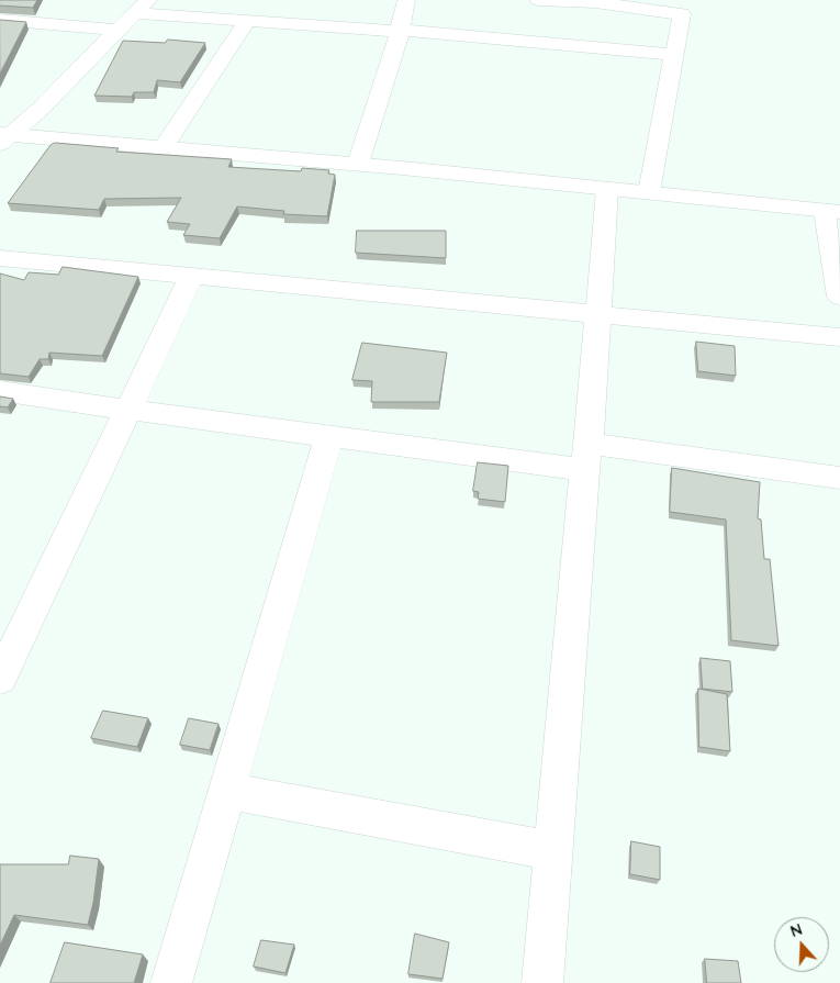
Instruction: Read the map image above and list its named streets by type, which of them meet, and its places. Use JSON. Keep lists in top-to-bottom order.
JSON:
{
  "north": "top"
}
